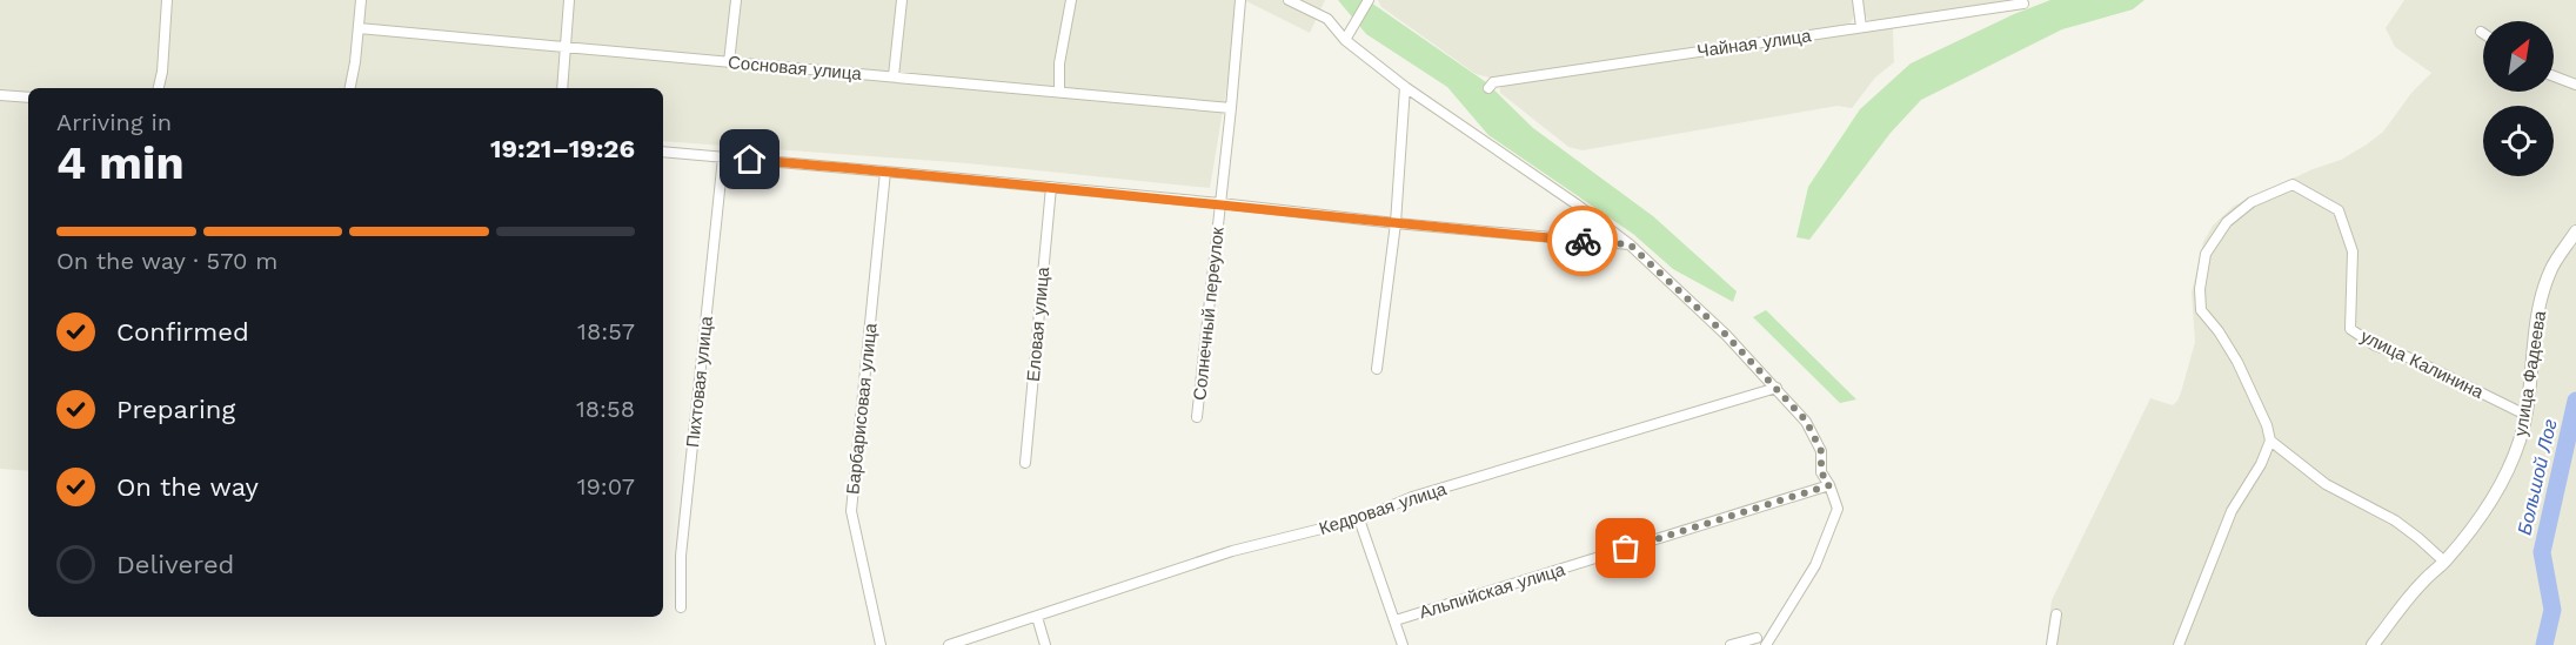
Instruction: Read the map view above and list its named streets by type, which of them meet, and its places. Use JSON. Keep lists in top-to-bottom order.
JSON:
{
  "streets": {
    "street": [
      "Чайная улица",
      "Сосновая улица",
      "Солнечный переулок",
      "Еловая улица",
      "улица Калинина",
      "улица Фадеева",
      "Пихтовая улица",
      "Барбарисовая улица",
      "Кедровая улица",
      "Альпийская улица"
    ]
  },
  "crossings": [
    ["Сосновая улица", "Солнечный переулок"],
    ["улица Калинина", "улица Фадеева"]
  ],
  "water": ["Большой Лог"],
  "north": "top right",
  "page": {
    "heading": ["4 min", "Arriving in", "19:21–19:26"],
    "bar": "On the way · 570 m",
    "list": [
      ["Confirmed", "18:57"],
      ["Preparing", "18:58"],
      ["On the way", "19:07"],
      "Delivered"
    ]
  }
}
